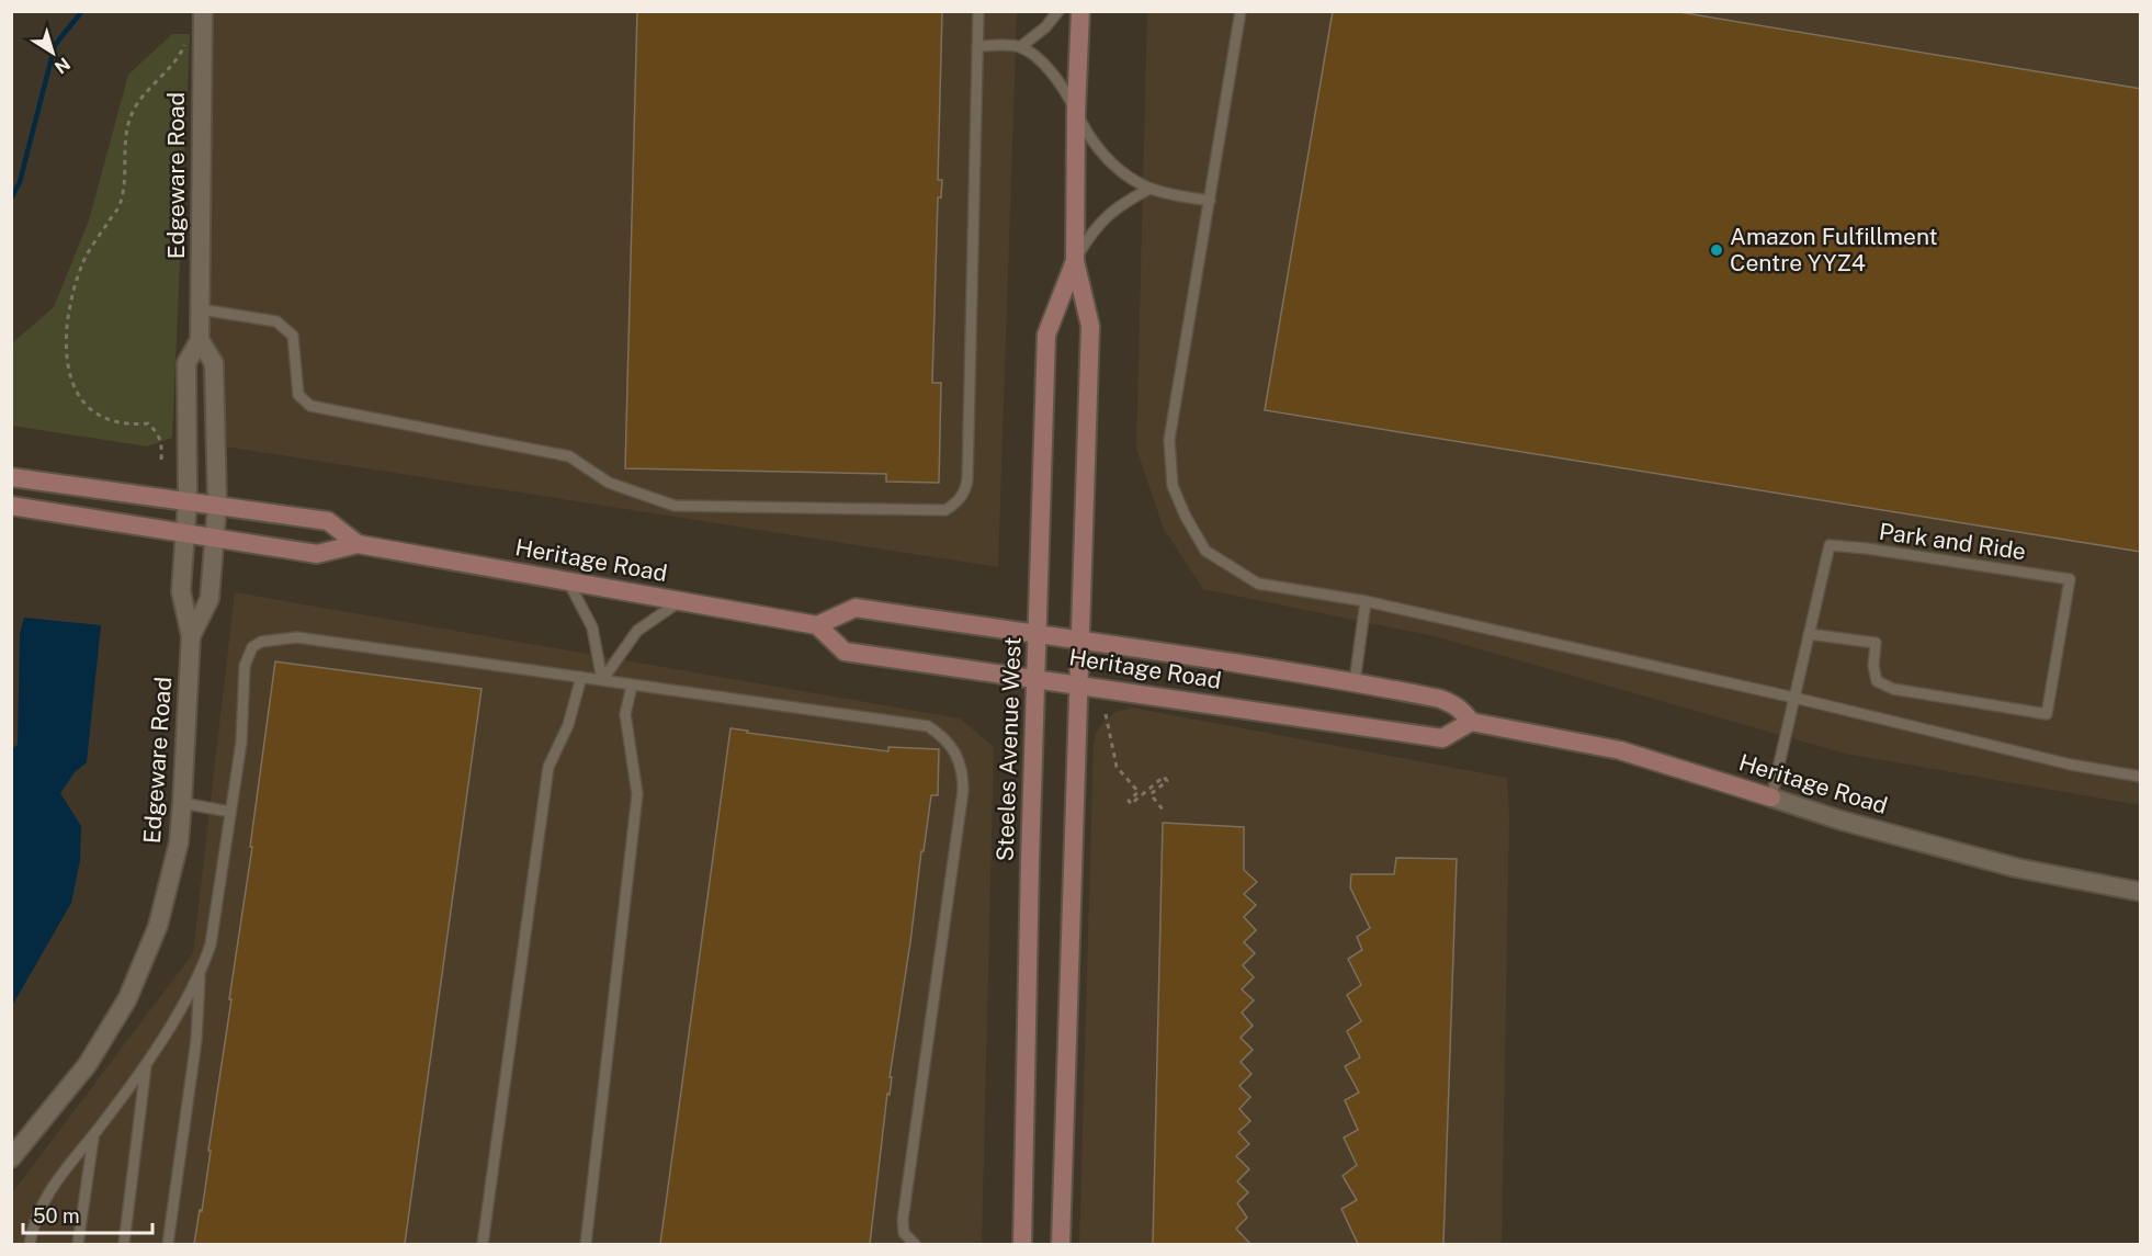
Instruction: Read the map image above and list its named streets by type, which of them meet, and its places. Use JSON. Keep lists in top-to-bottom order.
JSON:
{
  "streets": {
    "main road": ["Heritage Road", "Steeles Avenue West"],
    "street": ["Edgeware Road"],
    "lane": ["Park and Ride"]
  },
  "crossings": [
    ["Edgeware Road", "Heritage Road"],
    ["Heritage Road", "Steeles Avenue West"]
  ],
  "places": ["Amazon Fulfillment Centre YYZ4"],
  "scale_bar": "50 m",
  "north": "bottom right"
}
